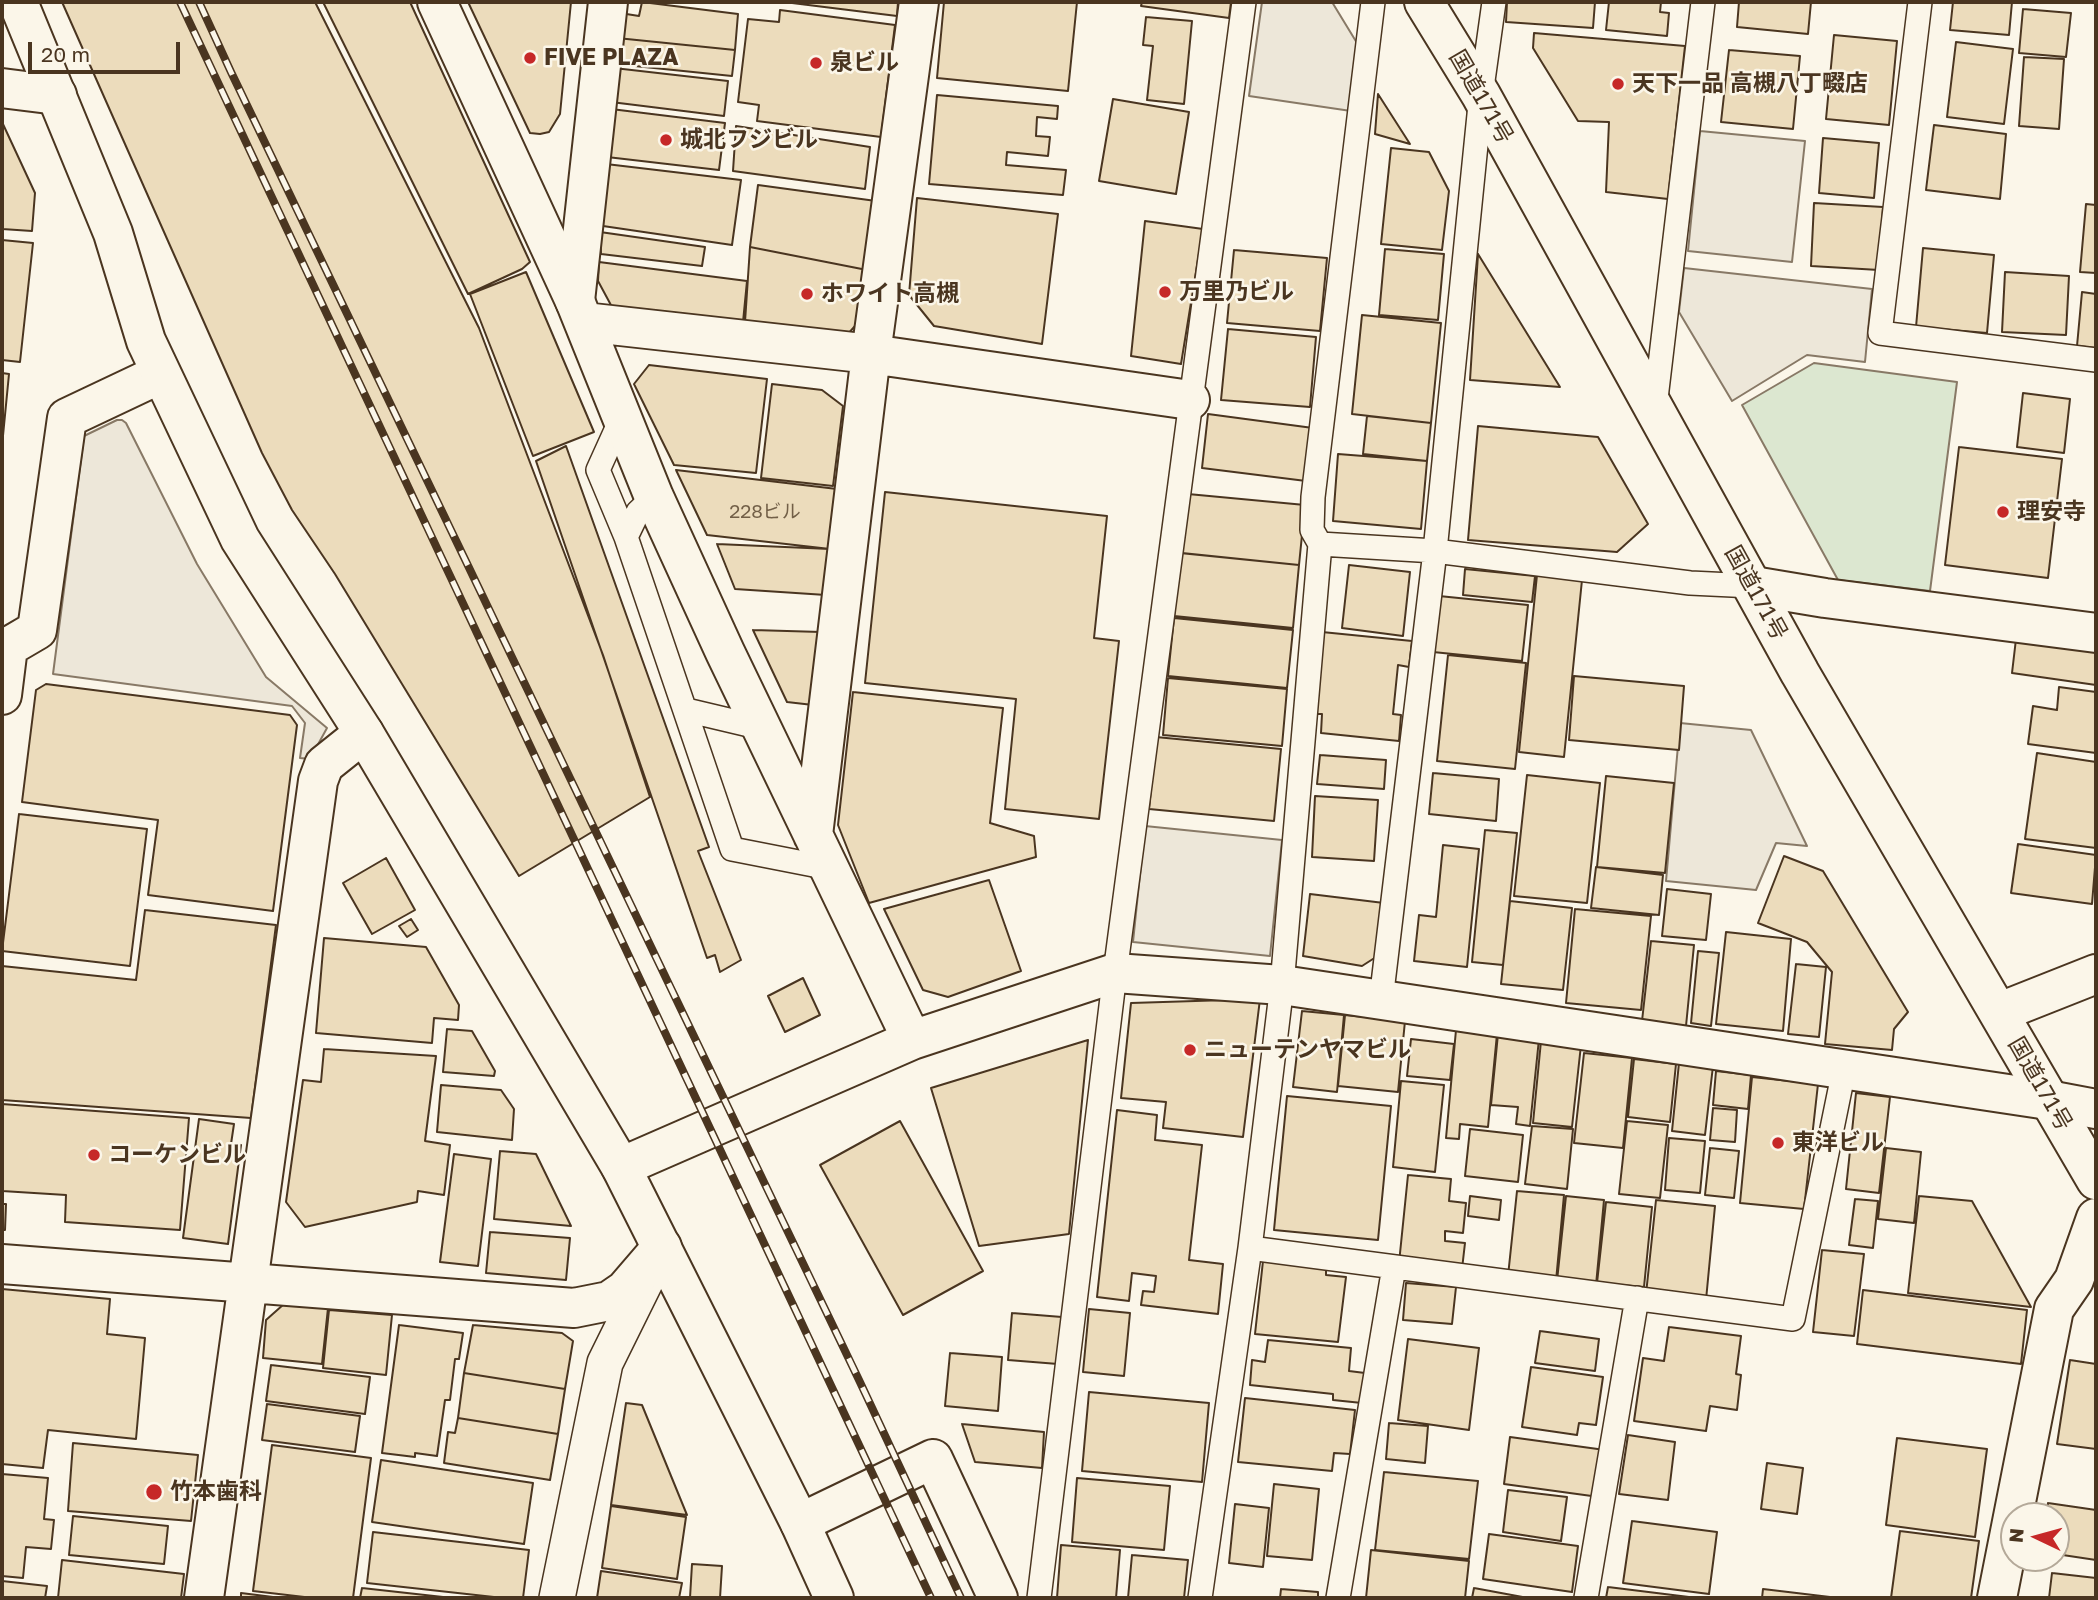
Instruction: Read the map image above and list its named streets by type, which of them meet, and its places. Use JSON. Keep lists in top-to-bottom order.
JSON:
{
  "streets": {
    "main road": ["国道171号"]
  },
  "places": [
    "FIVE PLAZA",
    "泉ビル",
    "天下一品 高槻八丁畷店",
    "城北フジビル",
    "万里乃ビル",
    "ホワイト高槻",
    "理安寺",
    "ニューテンヤマビル",
    "東洋ビル",
    "コーケンビル",
    "竹本歯科"
  ],
  "house_numbers": ["228ビル"],
  "scale_bar": "20 m",
  "north": "left"
}
